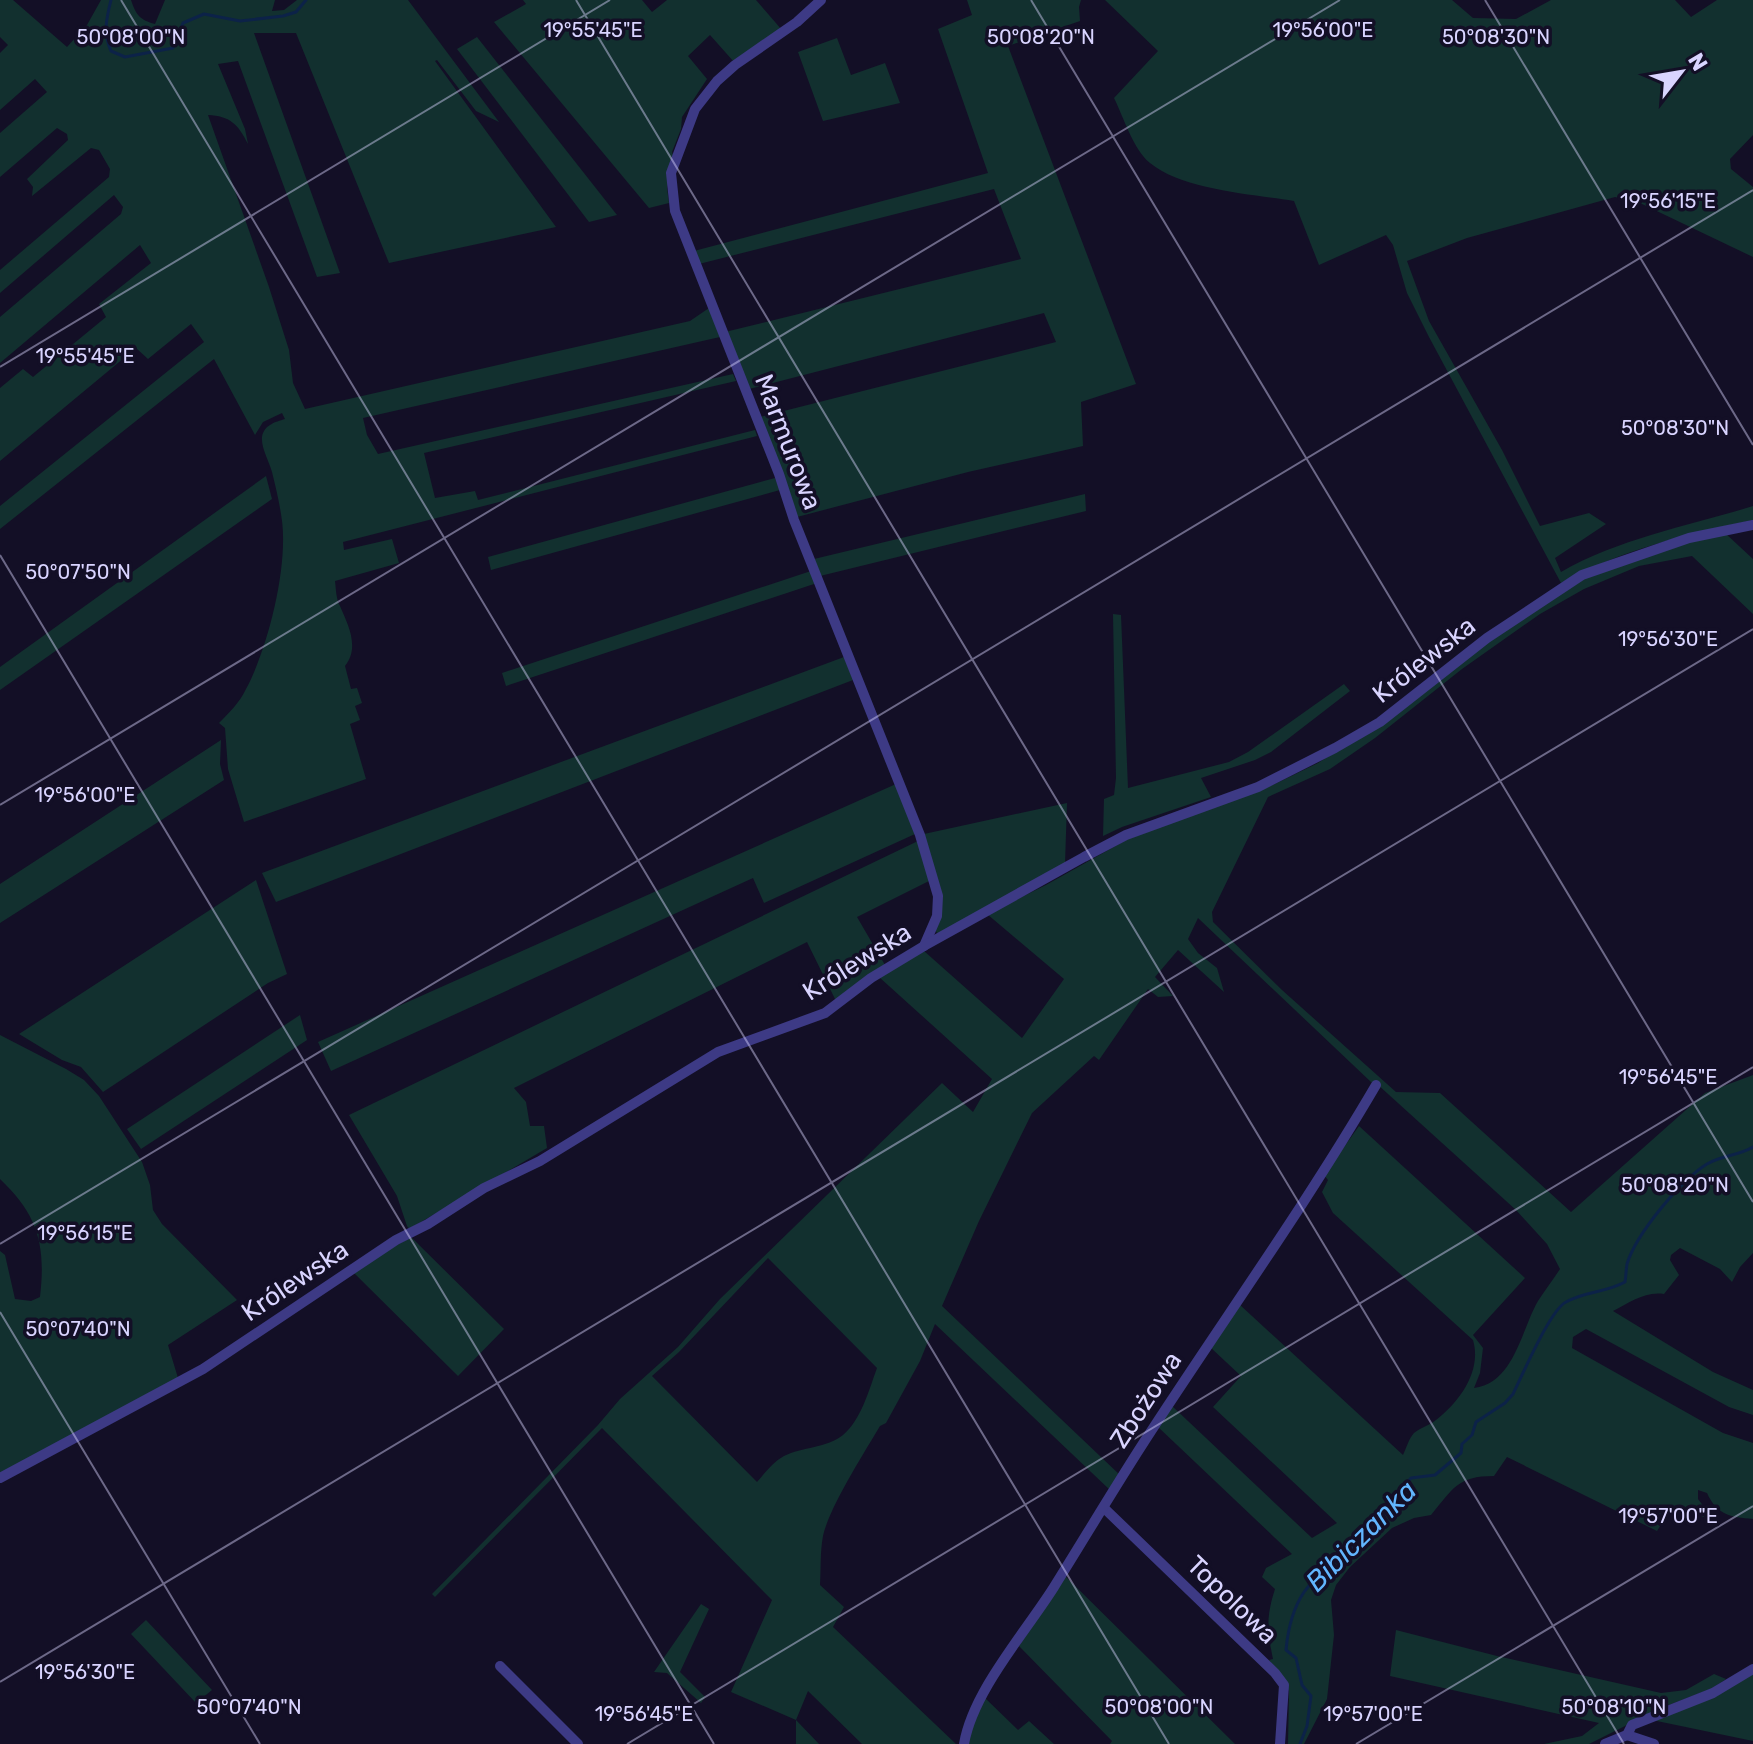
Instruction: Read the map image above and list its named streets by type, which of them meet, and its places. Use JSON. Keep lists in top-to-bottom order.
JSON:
{
  "streets": {
    "street": [
      "Marmurowa",
      "Królewska",
      "Zbożowa",
      "Topolowa"
    ]
  },
  "crossings": [
    ["Marmurowa", "Królewska"],
    ["Zbożowa", "Topolowa"]
  ],
  "water": ["Bibiczanka"],
  "north": "top right",
  "coordinates": [
    "19°56'00\"E",
    "19°55'45\"E",
    "50°08'30\"N",
    "50°08'00\"N",
    "50°08'20\"N",
    "19°56'15\"E",
    "50°07'50\"N",
    "19°56'30\"E",
    "19°56'45\"E",
    "50°07'40\"N",
    "19°57'00\"E",
    "50°08'10\"N"
  ]
}
